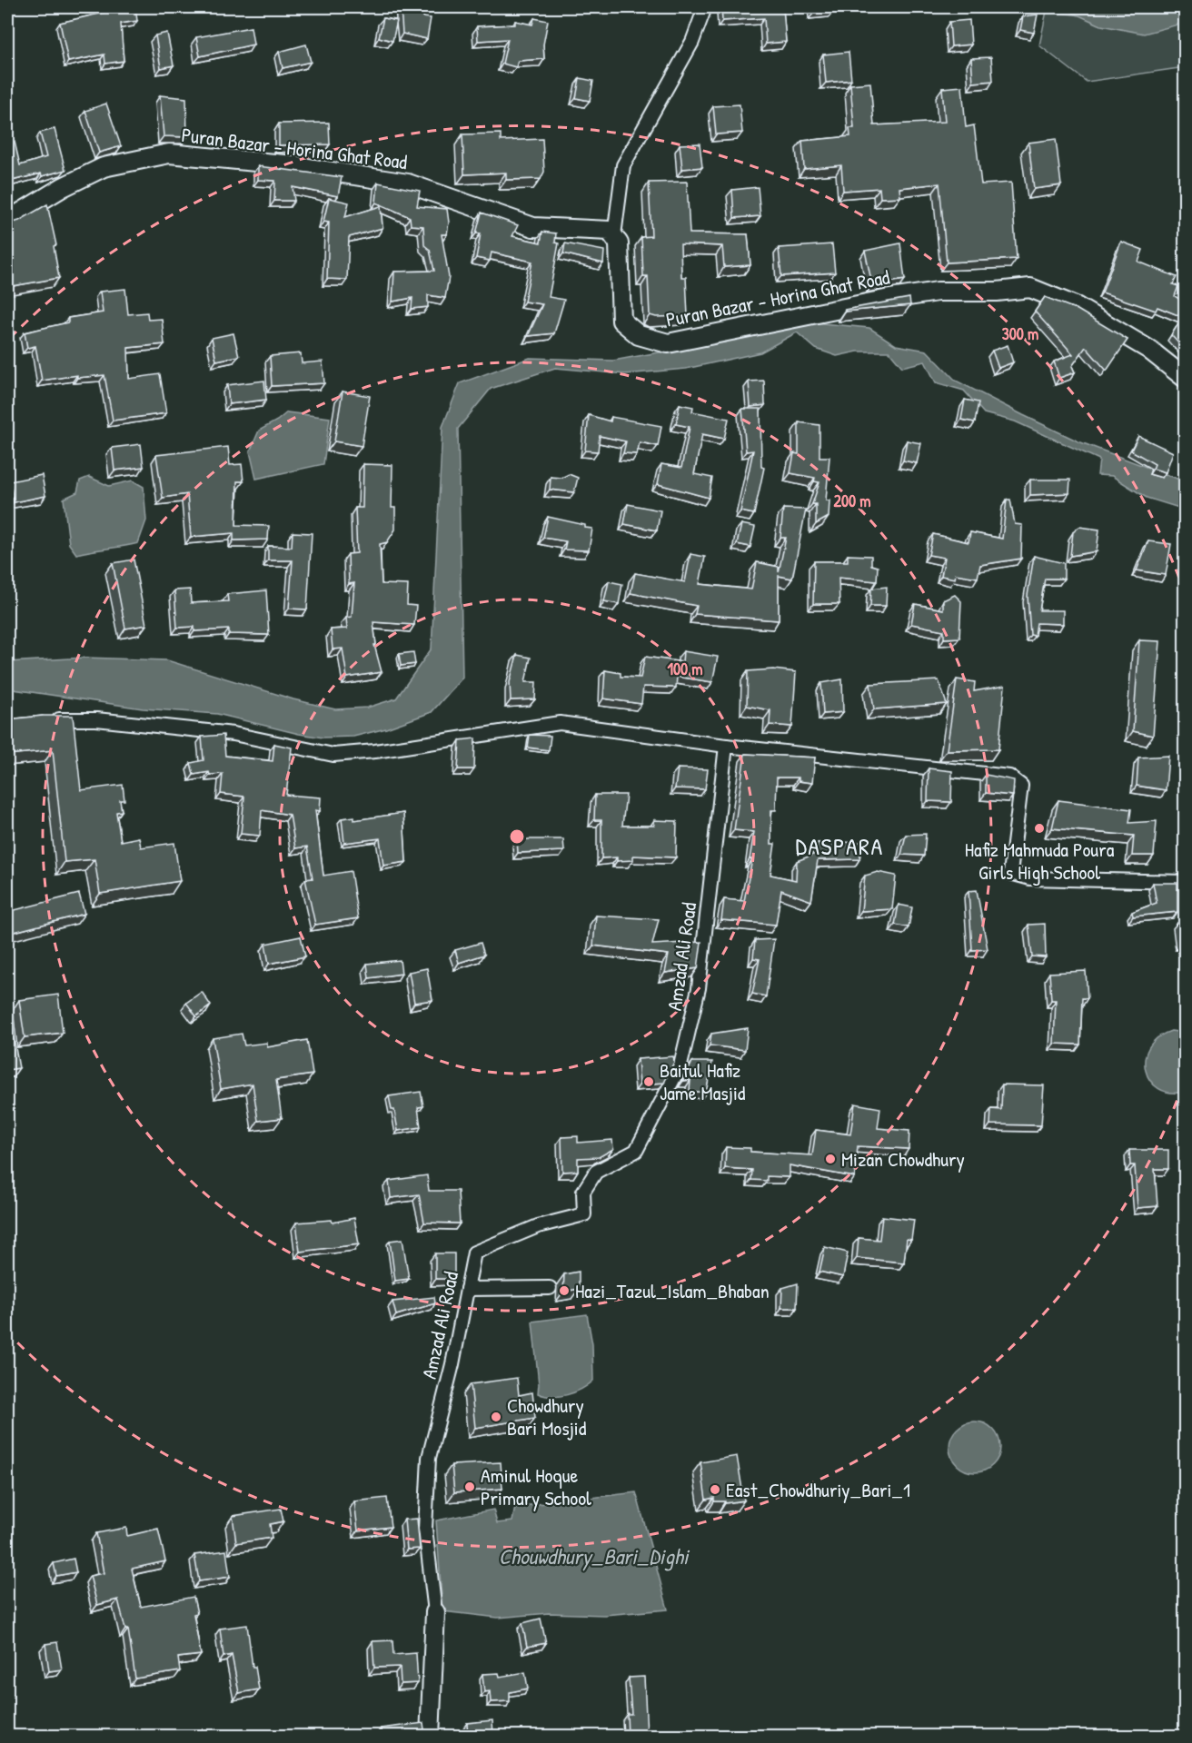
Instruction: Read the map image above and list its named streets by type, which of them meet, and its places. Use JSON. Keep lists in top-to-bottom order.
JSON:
{
  "streets": {
    "main road": ["Puran Bazar - Horina Ghat Road"],
    "street": ["Amzad Ali Road"]
  },
  "districts": ["DASPARA"],
  "water": ["Chouwdhury_Bari_Dighi"],
  "places": [
    "Hafiz Mahmuda Poura Girls High School",
    "Baitul Hafiz Jame Masjid",
    "Mizan Chowdhury",
    "Hazi_Tazul_Islam_Bhaban",
    "Chowdhury Bari Mosjid",
    "Aminul Hoque Primary School",
    "East_Chowdhuriy_Bari_1"
  ],
  "rings": ["300 m", "200 m", "100 m"]
}
